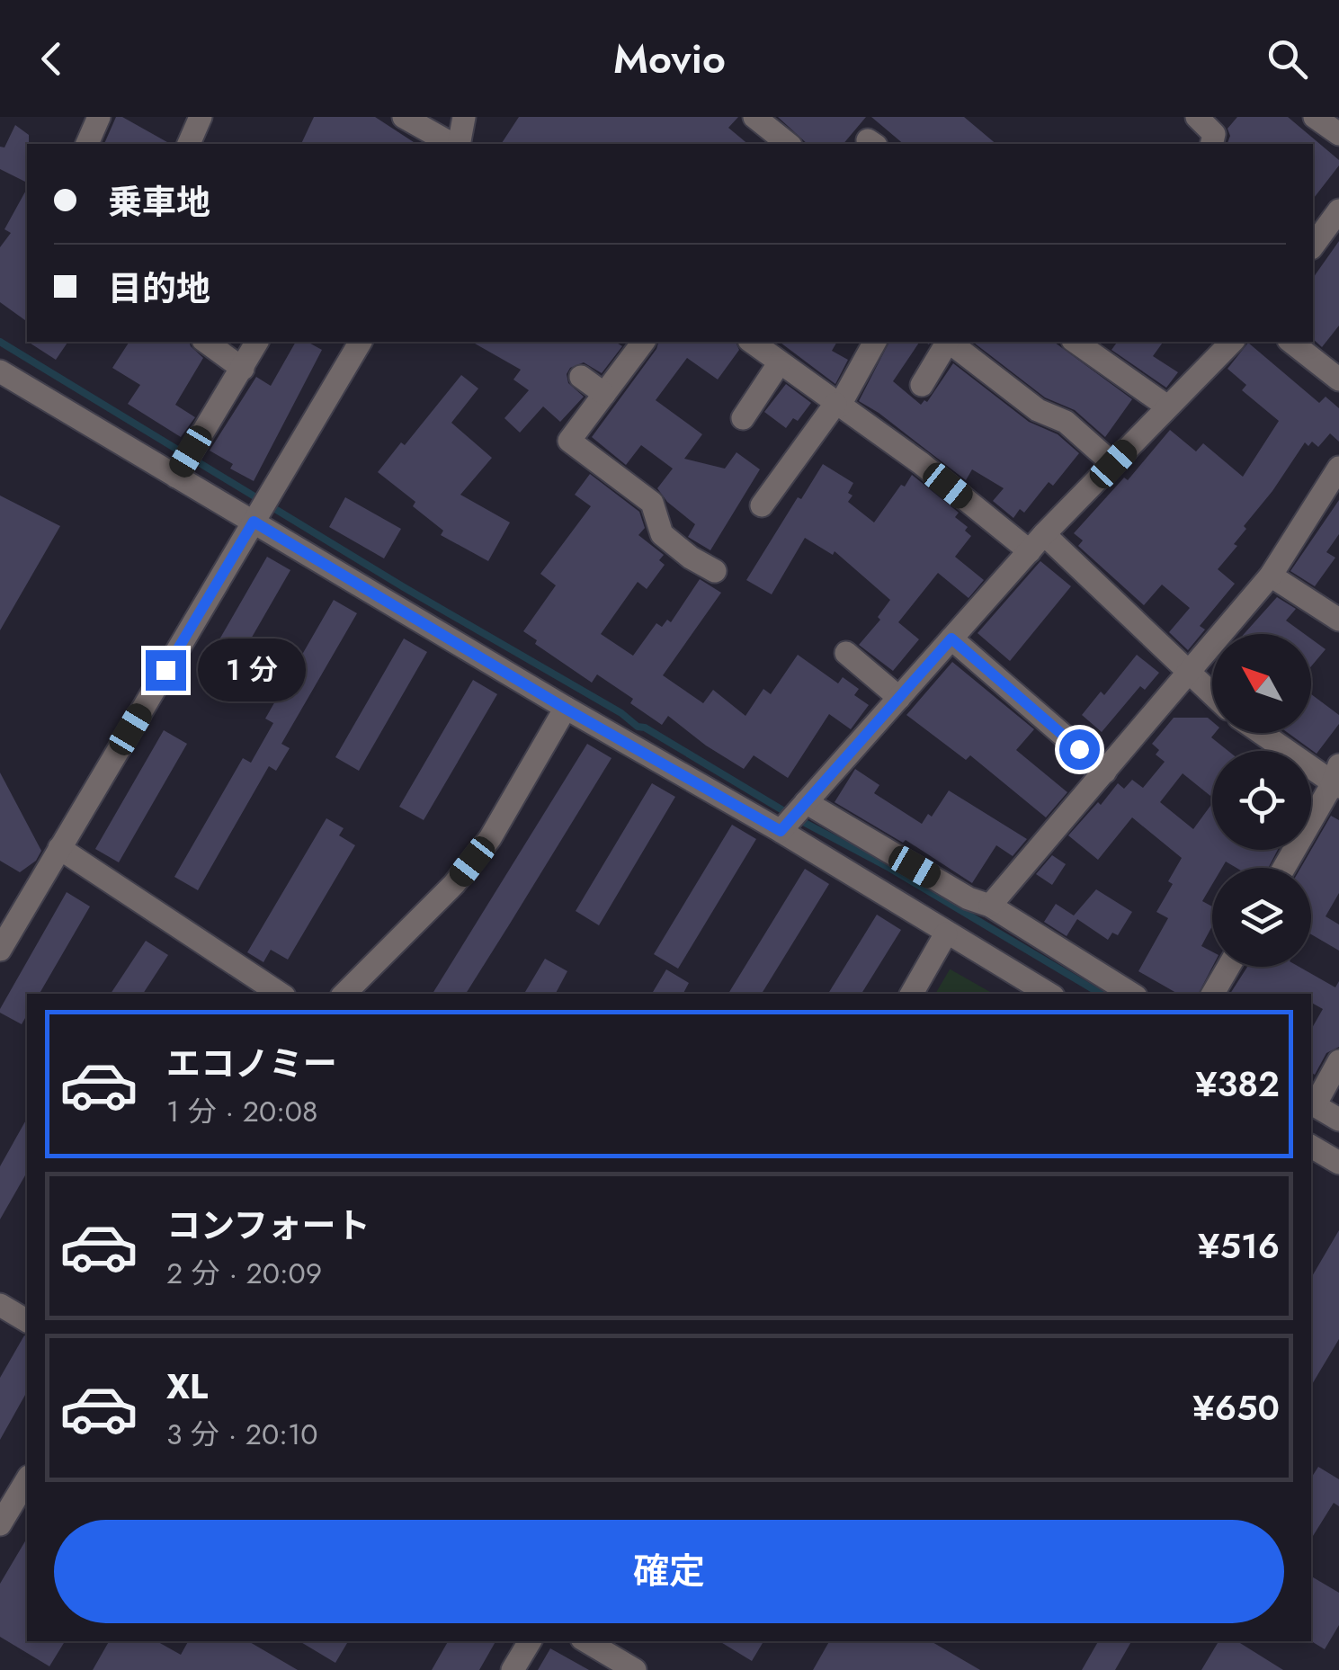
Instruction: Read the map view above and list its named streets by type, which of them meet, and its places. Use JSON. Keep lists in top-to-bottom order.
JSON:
{
  "north": "top left",
  "page": {
    "header": "Movio",
    "banner": ["乗車地", "目的地"],
    "bubble": "1 分",
    "list": [
      {
        "name": "エコノミー",
        "note": "1 分 · 20:08",
        "value": "¥382"
      },
      {
        "name": "コンフォート",
        "note": "2 分 · 20:09",
        "value": "¥516"
      },
      {
        "name": "XL",
        "note": "3 分 · 20:10",
        "value": "¥650"
      }
    ],
    "buttons": "確定"
  }
}
